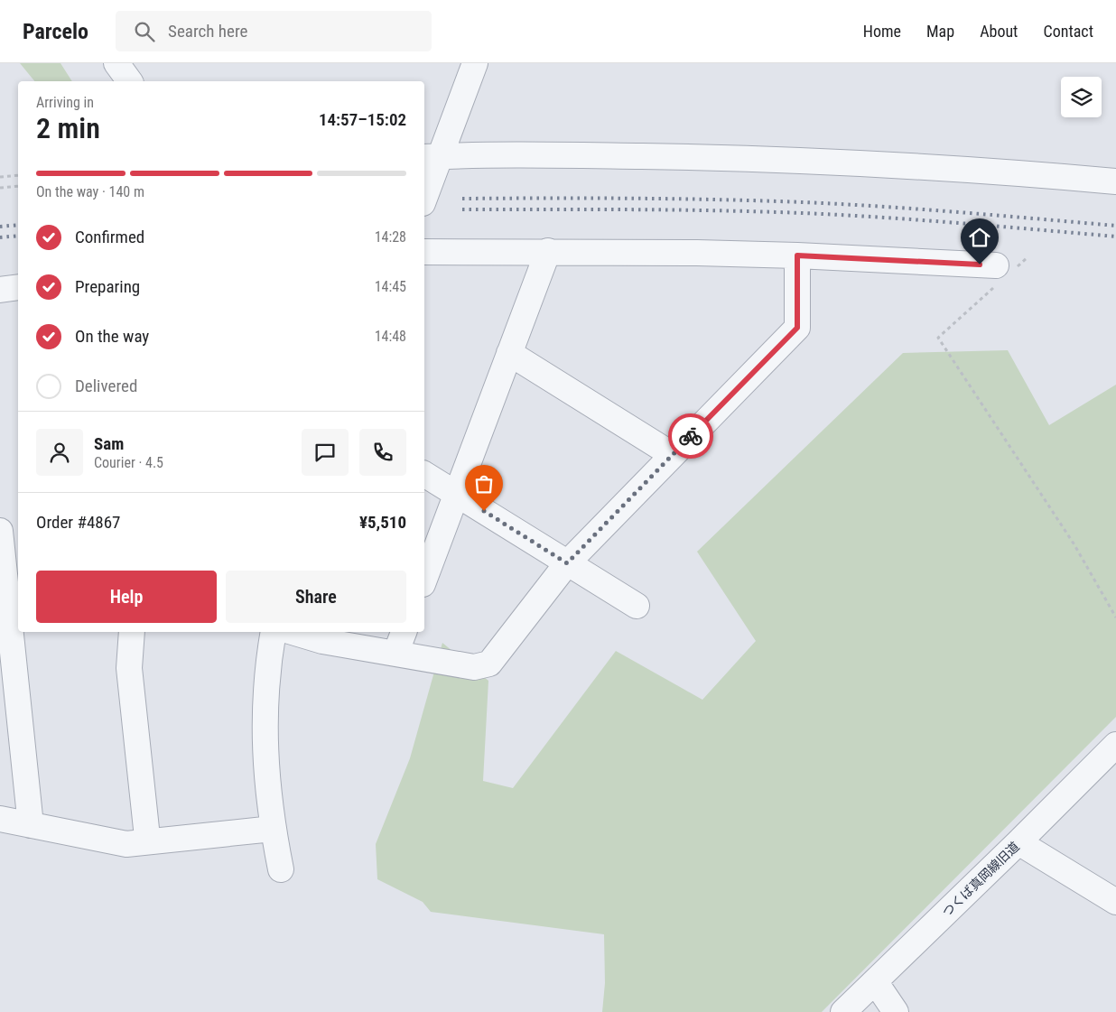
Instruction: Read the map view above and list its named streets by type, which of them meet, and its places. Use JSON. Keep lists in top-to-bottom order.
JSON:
{
  "streets": {
    "street": ["つくば真岡線旧道"]
  },
  "page": {
    "header": "Parcelo",
    "search": "Search here",
    "nav": [
      "Home",
      "Map",
      "About",
      "Contact"
    ],
    "heading": ["2 min", "Arriving in", "14:57–15:02"],
    "panel": [
      "Sam",
      "Courier · 4.5",
      "Order #4867",
      "¥5,510"
    ],
    "bar": "On the way · 140 m",
    "list": [
      ["Confirmed", "14:28"],
      ["Preparing", "14:45"],
      ["On the way", "14:48"],
      "Delivered"
    ],
    "buttons": ["Help", "Share"]
  }
}
